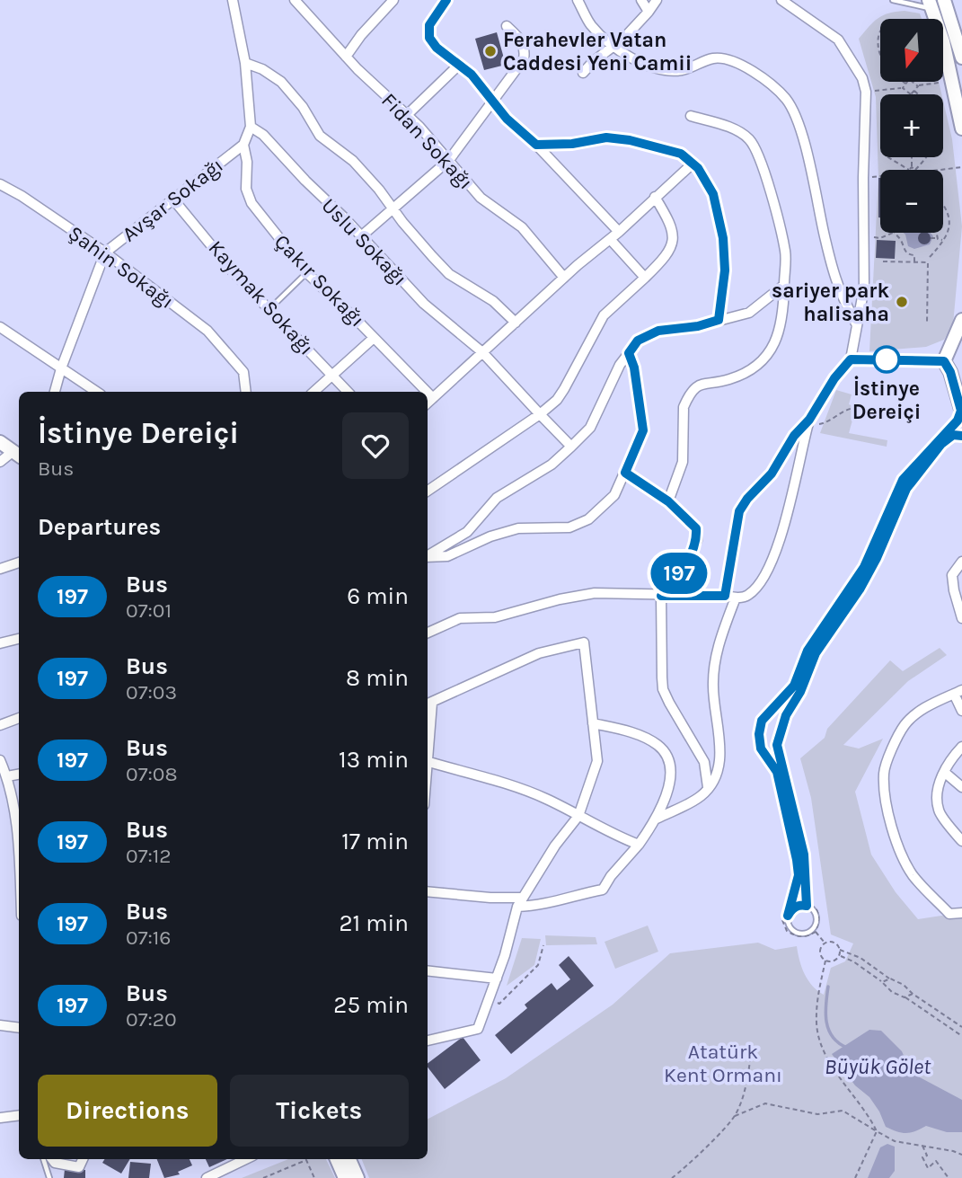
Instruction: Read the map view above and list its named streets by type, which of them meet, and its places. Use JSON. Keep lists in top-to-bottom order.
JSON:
{
  "streets": {
    "street": [
      "Fidan Sokağı",
      "Avşar Sokağı",
      "Uslu Sokağı",
      "Şahin Sokağı",
      "Çakır Sokağı",
      "Kaymak Sokağı"
    ]
  },
  "crossings": [
    ["Avşar Sokağı", "Uslu Sokağı"],
    ["Avşar Sokağı", "Şahin Sokağı"],
    ["Avşar Sokağı", "Çakır Sokağı"],
    ["Avşar Sokağı", "Kaymak Sokağı"]
  ],
  "water": ["Büyük Gölet"],
  "parks": ["Atatürk Kent Ormanı"],
  "places": ["Ferahevler Vatan Caddesi Yeni Camii", "sariyer park halisaha", "İstinye Dereiçi"],
  "lines": ["bus line 197"],
  "north": "bottom",
  "page": {
    "on_map": "197",
    "map_buttons": ["+", "−"],
    "heading": [
      ["İstinye Dereiçi", "Bus"],
      "Departures"
    ],
    "list": [
      {
        "mark": "197",
        "name": "Bus",
        "note": "07:01",
        "value": "6 min"
      },
      {
        "mark": "197",
        "name": "Bus",
        "note": "07:03",
        "value": "8 min"
      },
      {
        "mark": "197",
        "name": "Bus",
        "note": "07:08",
        "value": "13 min"
      },
      {
        "mark": "197",
        "name": "Bus",
        "note": "07:12",
        "value": "17 min"
      },
      {
        "mark": "197",
        "name": "Bus",
        "note": "07:16",
        "value": "21 min"
      },
      {
        "mark": "197",
        "name": "Bus",
        "note": "07:20",
        "value": "25 min"
      }
    ],
    "buttons": ["Directions", "Tickets"]
  }
}
